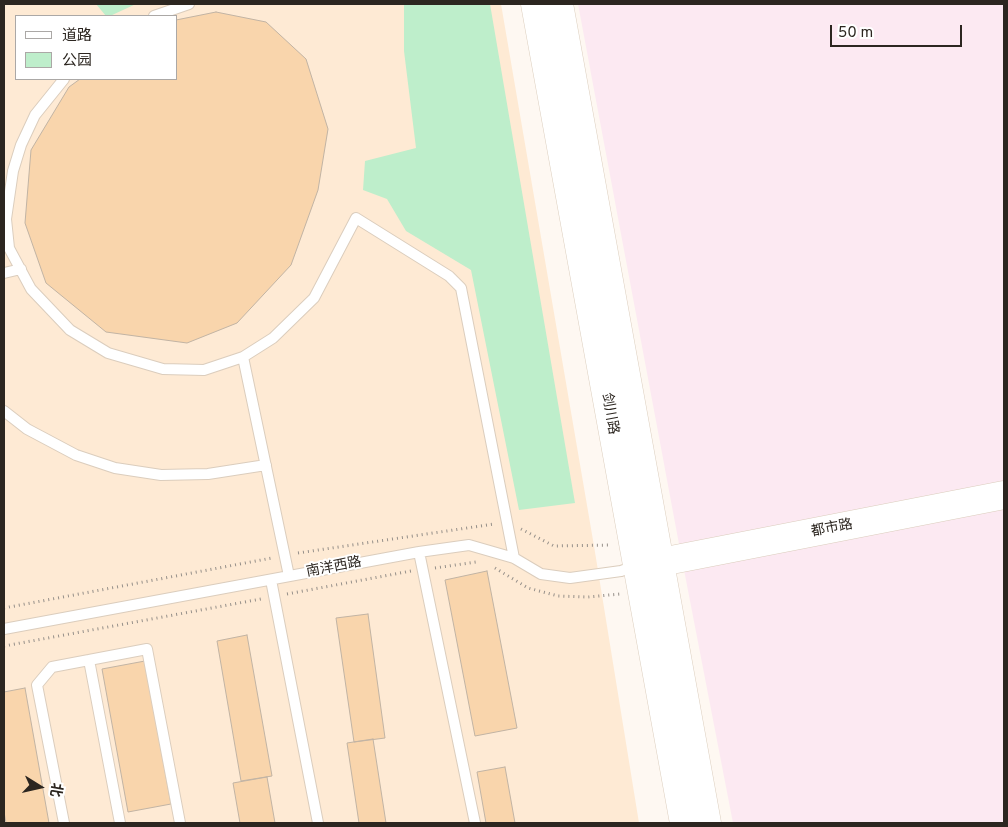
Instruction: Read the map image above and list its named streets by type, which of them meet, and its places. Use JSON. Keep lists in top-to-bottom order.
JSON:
{
  "streets": {
    "main road": ["剑川路", "都市路"],
    "lane": ["南洋西路"]
  },
  "crossings": [
    ["剑川路", "都市路"],
    ["剑川路", "南洋西路"],
    ["都市路", "南洋西路"]
  ],
  "legend": ["道路", "公园"],
  "scale_bar": "50 m",
  "north": "right"
}
